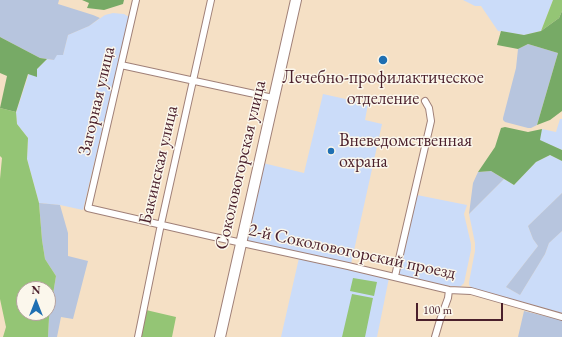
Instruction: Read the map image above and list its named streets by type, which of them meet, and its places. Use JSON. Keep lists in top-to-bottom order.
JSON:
{
  "streets": {
    "main road": ["Соколовогорская улица"],
    "street": ["Загорная улица", "Бакинская улица", "2-й Соколовогорский проезд"]
  },
  "crossings": [
    ["Загорная улица", "2-й Соколовогорский проезд"],
    ["Бакинская улица", "2-й Соколовогорский проезд"],
    ["Соколовогорская улица", "2-й Соколовогорский проезд"]
  ],
  "places": ["Лечебно-профилактическое отделение", "Вневедомственная охрана"],
  "scale_bar": "100 m",
  "north": "top"
}
